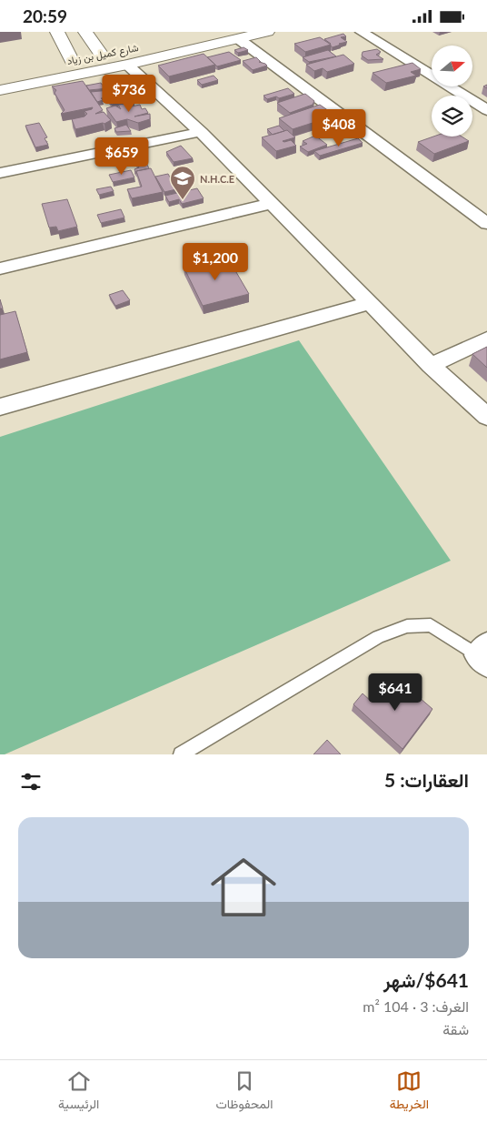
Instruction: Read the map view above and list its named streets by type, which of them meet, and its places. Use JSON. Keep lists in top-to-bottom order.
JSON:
{
  "streets": {
    "main road": ["شارع كميل بن زياد"]
  },
  "places": {
    "school or university": ["N.H.C.E"]
  },
  "north": "right",
  "page": {
    "status": "20:59",
    "price": [
      "$736",
      "$408",
      "$659",
      "$1,200",
      "$641"
    ],
    "heading": "العقارات: 5",
    "list": [
      {
        "name": "$641/شهر",
        "note": "الغرف: 3 · 104 m² · شقة"
      }
    ],
    "tabs": ["الخريطة", "المحفوظات", "الرئيسية"]
  }
}
